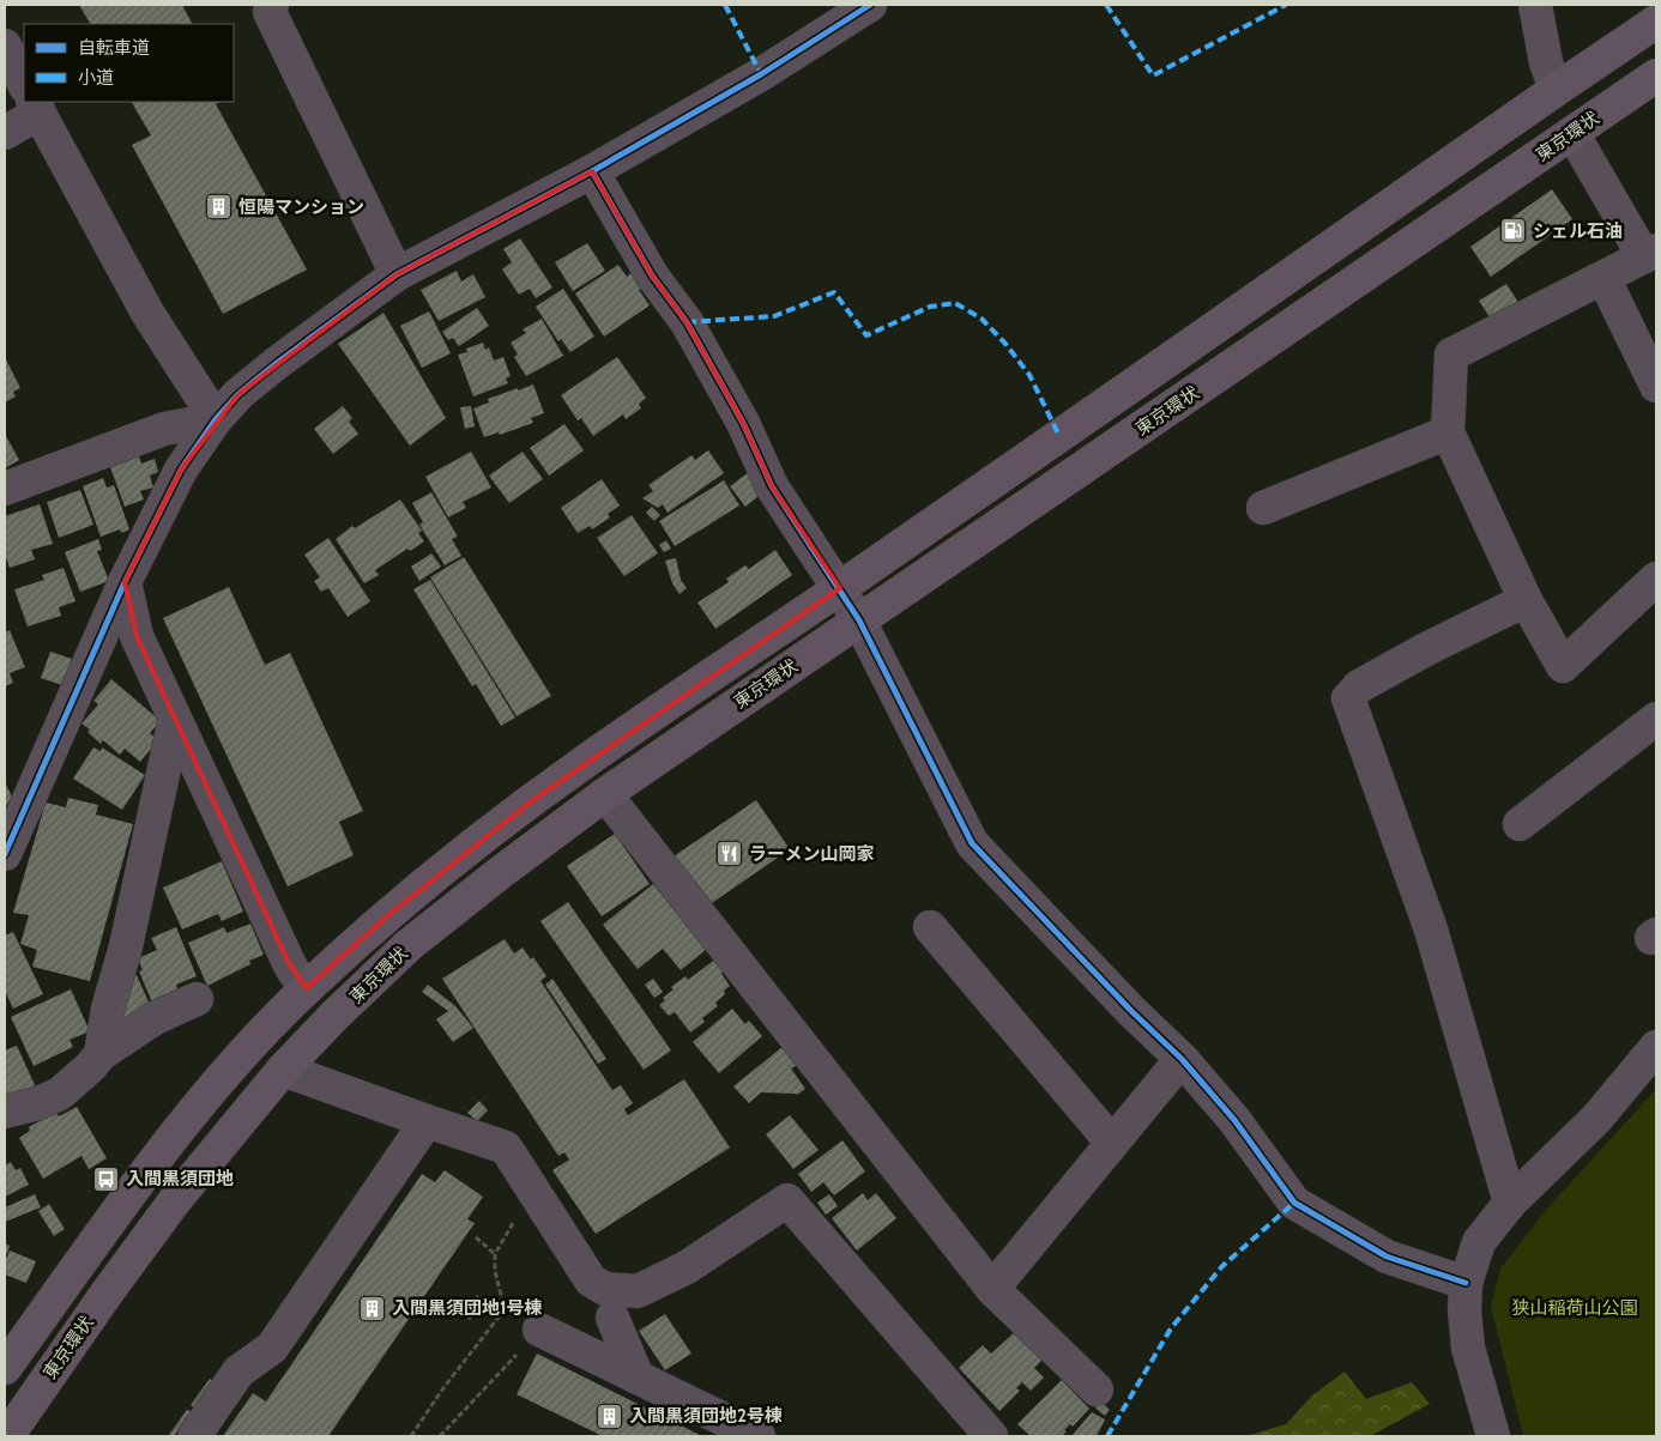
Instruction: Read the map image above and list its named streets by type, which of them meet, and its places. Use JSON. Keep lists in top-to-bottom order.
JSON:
{
  "streets": {
    "highway": ["東京環状"]
  },
  "parks": ["狭山稲荷山公園"],
  "places": {
    "building": ["恒陽マンション", "入間黒須団地1号棟", "入間黒須団地2号棟"],
    "fuel station": ["シェル石油"],
    "restaurant": ["ラーメン山岡家"],
    "bus stop": ["入間黒須団地"]
  },
  "legend": ["自転車道", "小道"]
}
